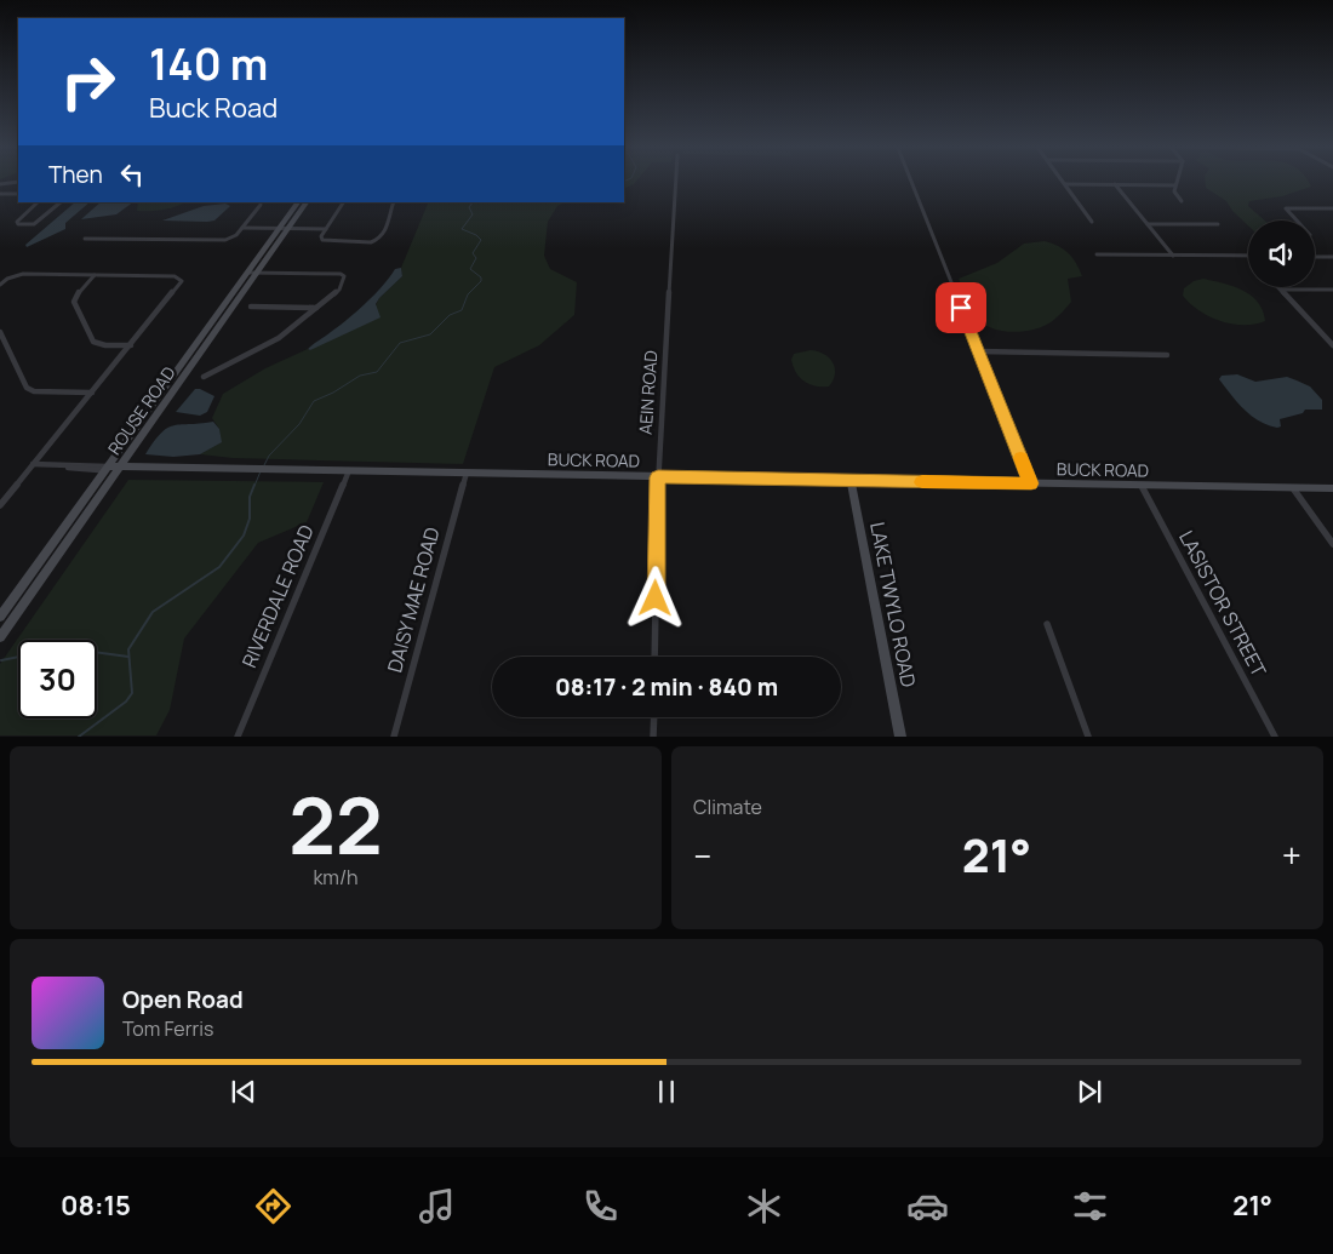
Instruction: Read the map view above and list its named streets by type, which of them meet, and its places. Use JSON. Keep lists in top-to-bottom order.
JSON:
{
  "streets": {
    "street": [
      "AEIN ROAD",
      "ROUSE ROAD",
      "BUCK ROAD",
      "RIVERDALE ROAD",
      "DAISY MAE ROAD",
      "LASISTOR STREET",
      "LAKE TWYLO ROAD"
    ]
  },
  "crossings": [
    ["AEIN ROAD", "BUCK ROAD"],
    ["ROUSE ROAD", "BUCK ROAD"],
    ["BUCK ROAD", "RIVERDALE ROAD"],
    ["BUCK ROAD", "DAISY MAE ROAD"],
    ["BUCK ROAD", "LASISTOR STREET"],
    ["BUCK ROAD", "LAKE TWYLO ROAD"]
  ],
  "page": {
    "turn": ["140 m", "Buck Road"],
    "then": "Then",
    "limit": "30",
    "trip": "08:17 · 2 min · 840 m",
    "tile": [
      ["22", "km/h"],
      "Climate"
    ],
    "heat": ["−", "21°", "+"],
    "song": ["Open Road", "Tom Ferris"],
    "tabs": ["08:15", "21°"]
  }
}
